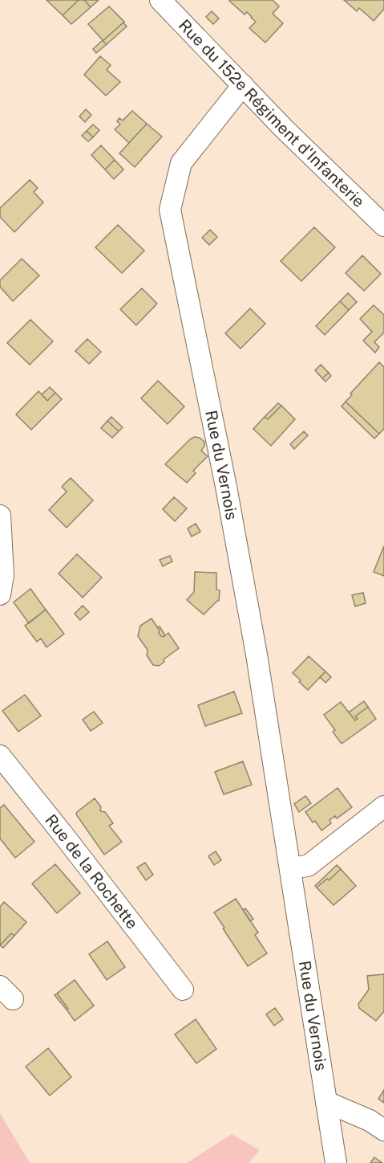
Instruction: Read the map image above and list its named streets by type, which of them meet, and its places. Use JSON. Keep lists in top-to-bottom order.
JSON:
{
  "streets": {
    "street": ["Rue du 152e Régiment d'Infanterie", "Rue du Vernois", "Rue de la Rochette"]
  },
  "crossings": [
    ["Rue du 152e Régiment d'Infanterie", "Rue du Vernois"]
  ]
}
